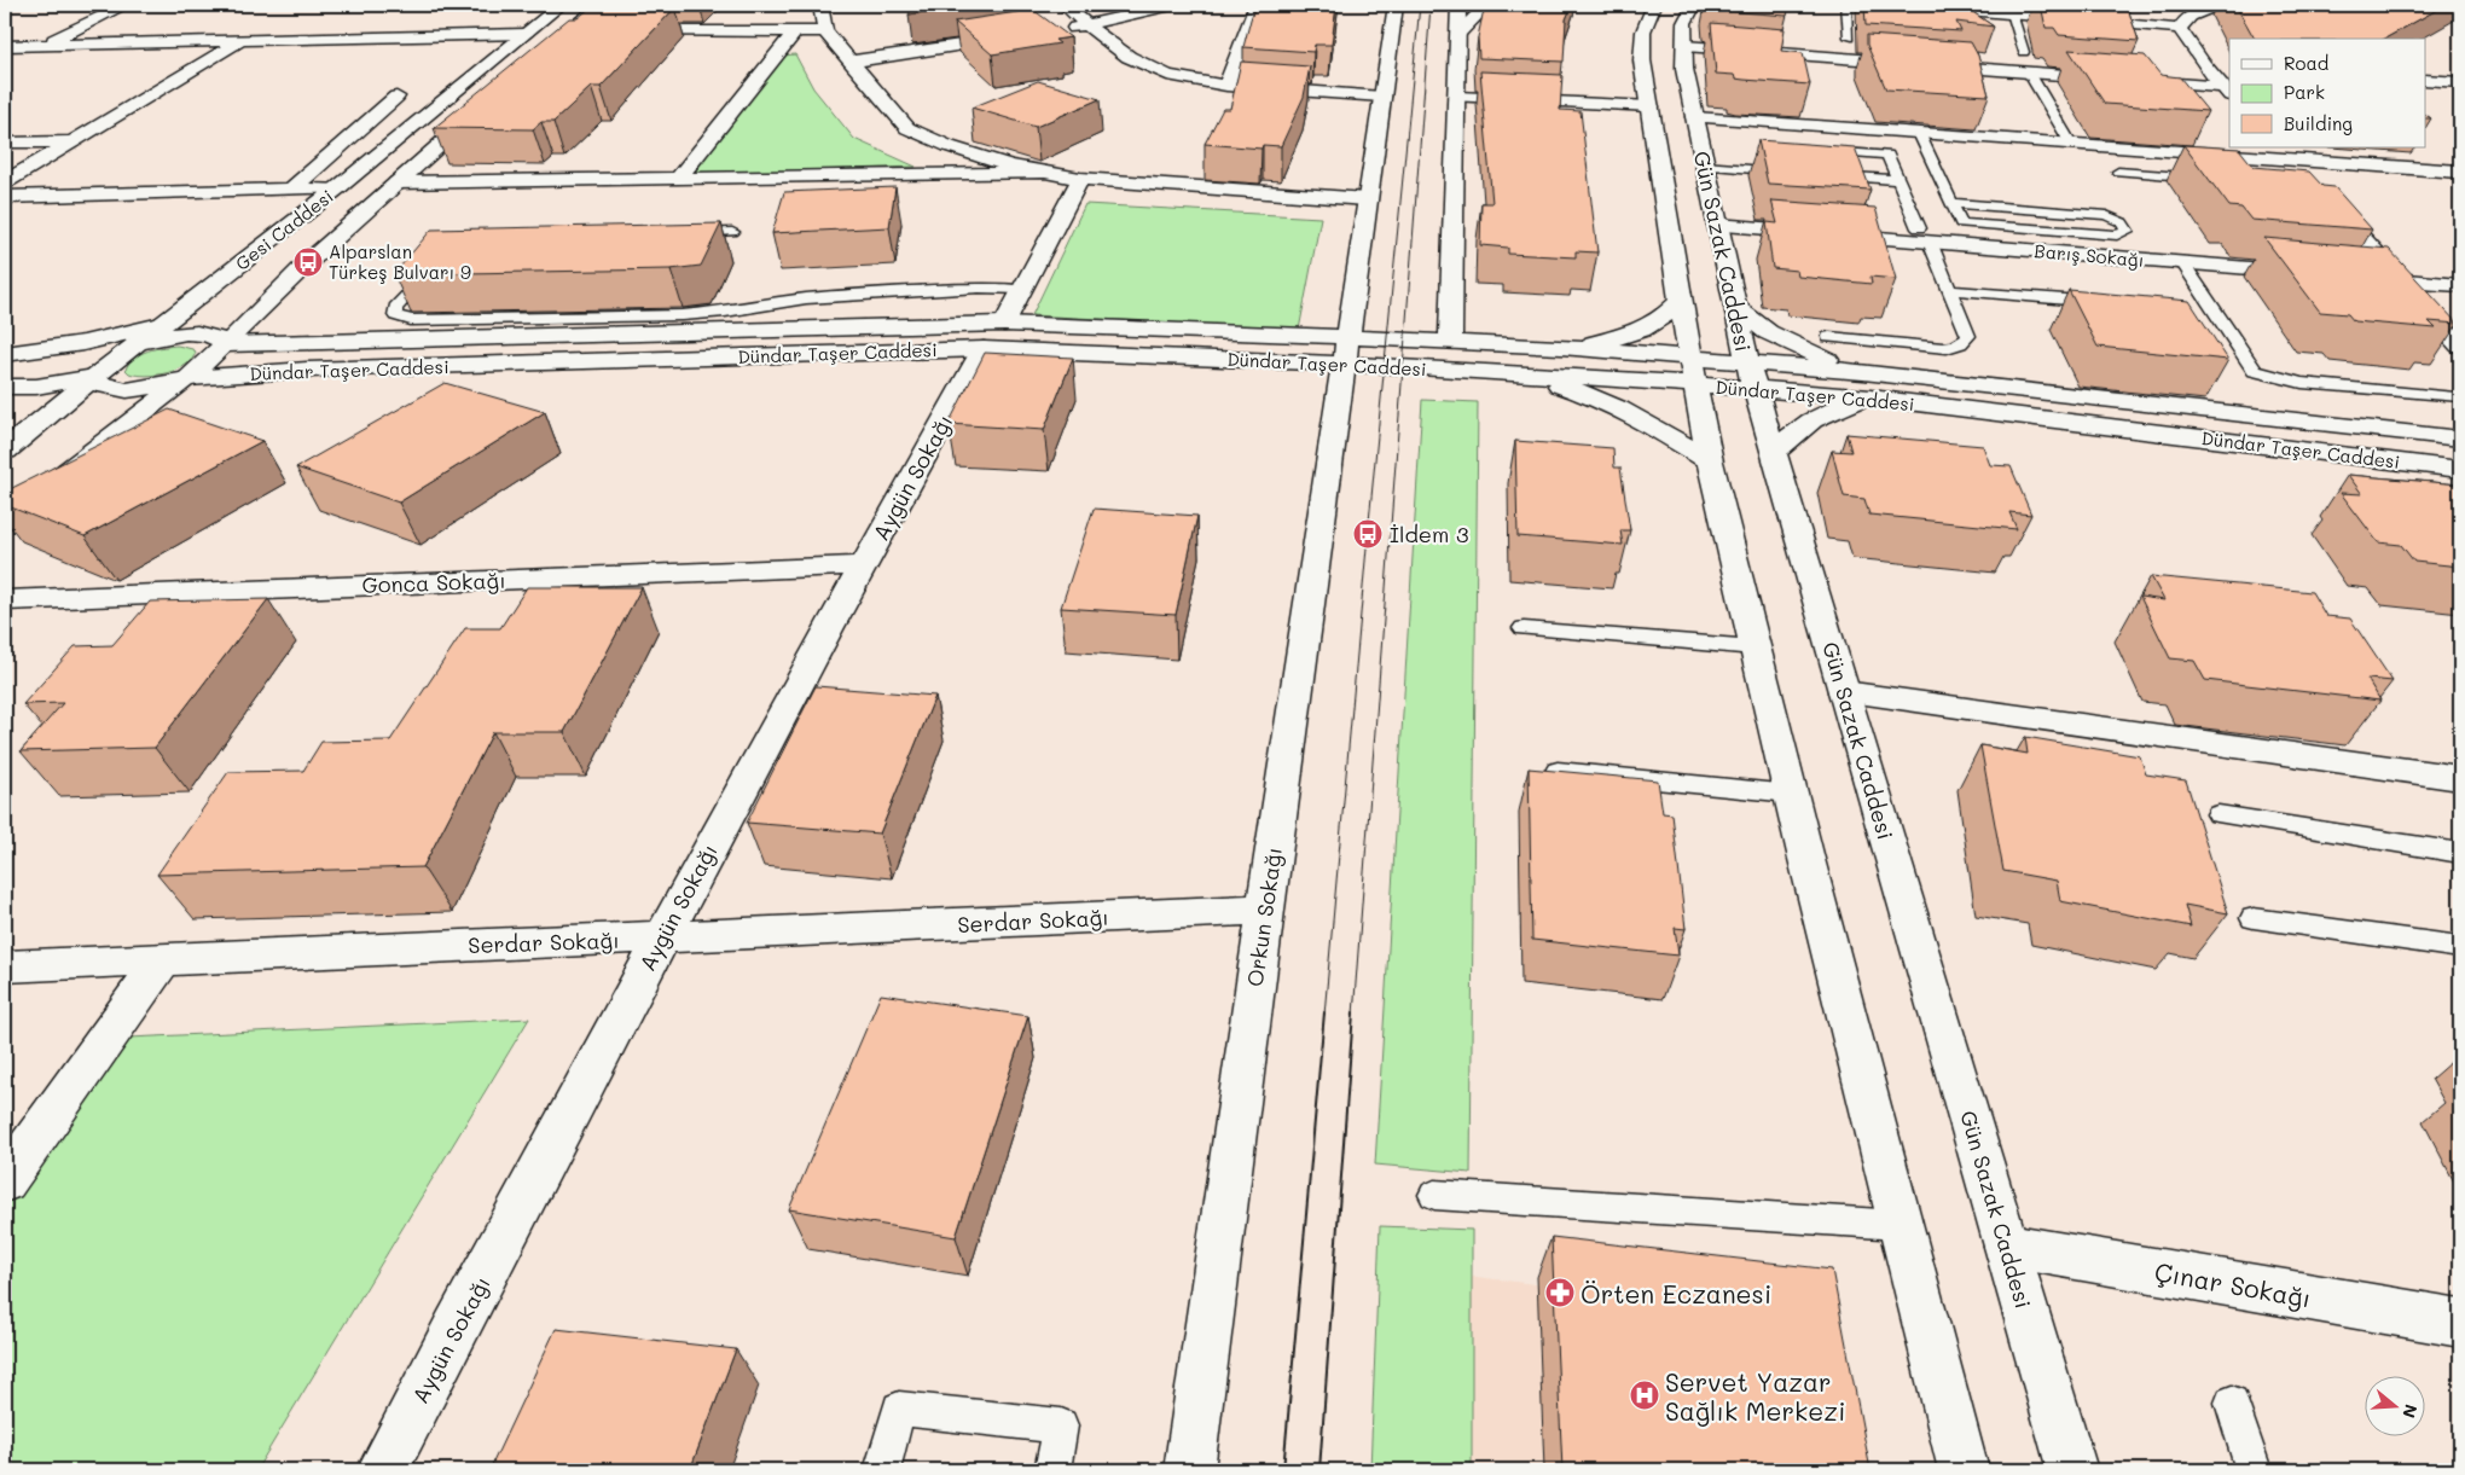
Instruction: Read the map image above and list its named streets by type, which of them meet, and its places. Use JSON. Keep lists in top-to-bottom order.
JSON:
{
  "streets": {
    "street": [
      "Gesi Caddesi",
      "Gün Sazak Caddesi",
      "Barış Sokağı",
      "Dündar Taşer Caddesi",
      "Aygün Sokağı",
      "Gonca Sokağı",
      "Orkun Sokağı",
      "Serdar Sokağı",
      "Çınar Sokağı"
    ]
  },
  "crossings": [
    ["Gesi Caddesi", "Dündar Taşer Caddesi"],
    ["Gün Sazak Caddesi", "Barış Sokağı"],
    ["Gün Sazak Caddesi", "Dündar Taşer Caddesi"],
    ["Gün Sazak Caddesi", "Çınar Sokağı"],
    ["Dündar Taşer Caddesi", "Aygün Sokağı"],
    ["Dündar Taşer Caddesi", "Orkun Sokağı"],
    ["Aygün Sokağı", "Gonca Sokağı"],
    ["Aygün Sokağı", "Serdar Sokağı"],
    ["Orkun Sokağı", "Serdar Sokağı"]
  ],
  "places": {
    "bus stop": ["Alparslan Türkeş Bulvarı 9", "İldem 3"],
    "pharmacy": ["Örten Eczanesi"],
    "hospital": ["Servet Yazar Sağlık Merkezi"]
  },
  "legend": ["Road", "Park", "Building"],
  "north": "right"
}
